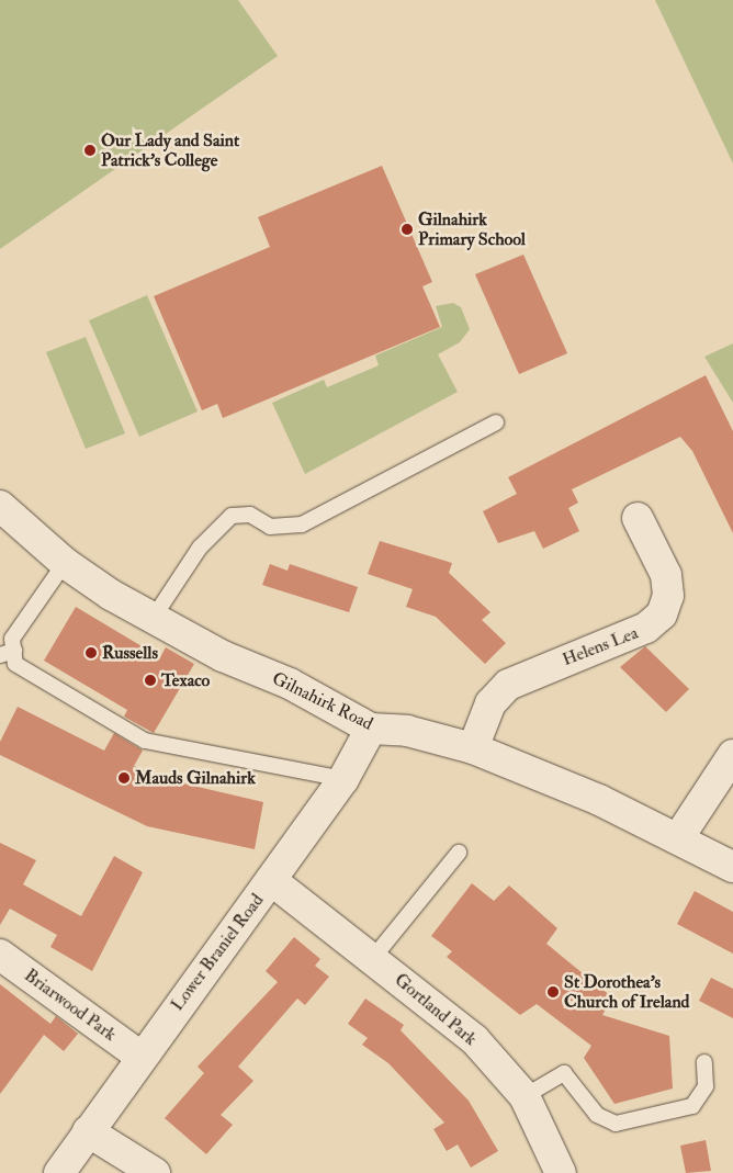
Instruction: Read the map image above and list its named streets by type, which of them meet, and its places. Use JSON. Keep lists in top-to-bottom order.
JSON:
{
  "streets": {
    "street": [
      "Helens Lea",
      "Gilnahirk Road",
      "Lower Braniel Road",
      "Briarwood Park",
      "Gortland Park"
    ]
  },
  "crossings": [
    ["Helens Lea", "Gilnahirk Road"],
    ["Gilnahirk Road", "Lower Braniel Road"],
    ["Lower Braniel Road", "Briarwood Park"],
    ["Lower Braniel Road", "Gortland Park"]
  ],
  "places": [
    "Our Lady and Saint Patrick's College",
    "Gilnahirk Primary School",
    "Russells",
    "Texaco",
    "Mauds Gilnahirk",
    "St Dorothea's Church of Ireland"
  ]
}
